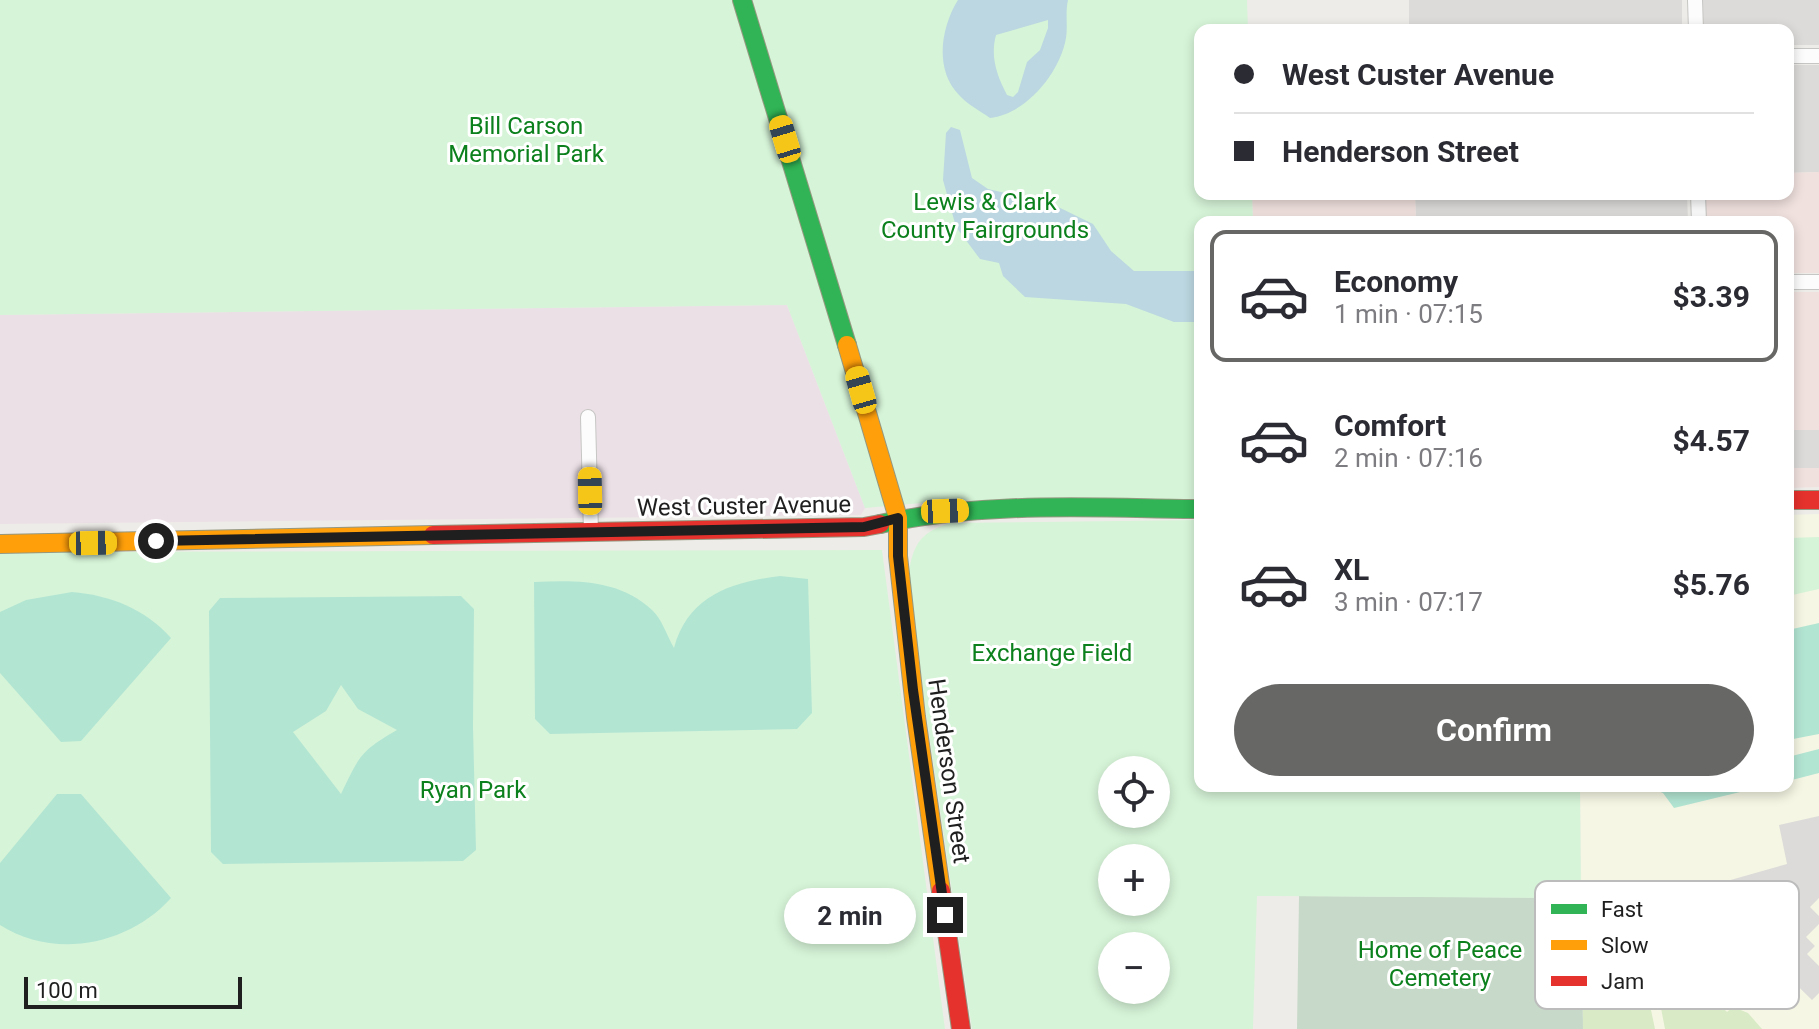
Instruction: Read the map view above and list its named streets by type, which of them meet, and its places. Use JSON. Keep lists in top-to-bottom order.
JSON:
{
  "streets": {
    "street": ["West Custer Avenue", "Henderson Street"]
  },
  "crossings": [
    ["West Custer Avenue", "Henderson Street"]
  ],
  "parks": [
    "Bill Carson Memorial Park",
    "Lewis & Clark County Fairgrounds",
    "Exchange Field",
    "Ryan Park",
    "Home of Peace Cemetery"
  ],
  "legend": ["Fast", "Slow", "Jam"],
  "scale_bar": "100 m",
  "page": {
    "banner": ["West Custer Avenue", "Henderson Street"],
    "list": [
      {
        "name": "Economy",
        "note": "1 min · 07:15",
        "value": "$3.39"
      },
      {
        "name": "Comfort",
        "note": "2 min · 07:16",
        "value": "$4.57"
      },
      {
        "name": "XL",
        "note": "3 min · 07:17",
        "value": "$5.76"
      }
    ],
    "buttons": "Confirm",
    "map_buttons": ["+", "−"],
    "bubble": "2 min",
    "scale": "100 m"
  }
}
